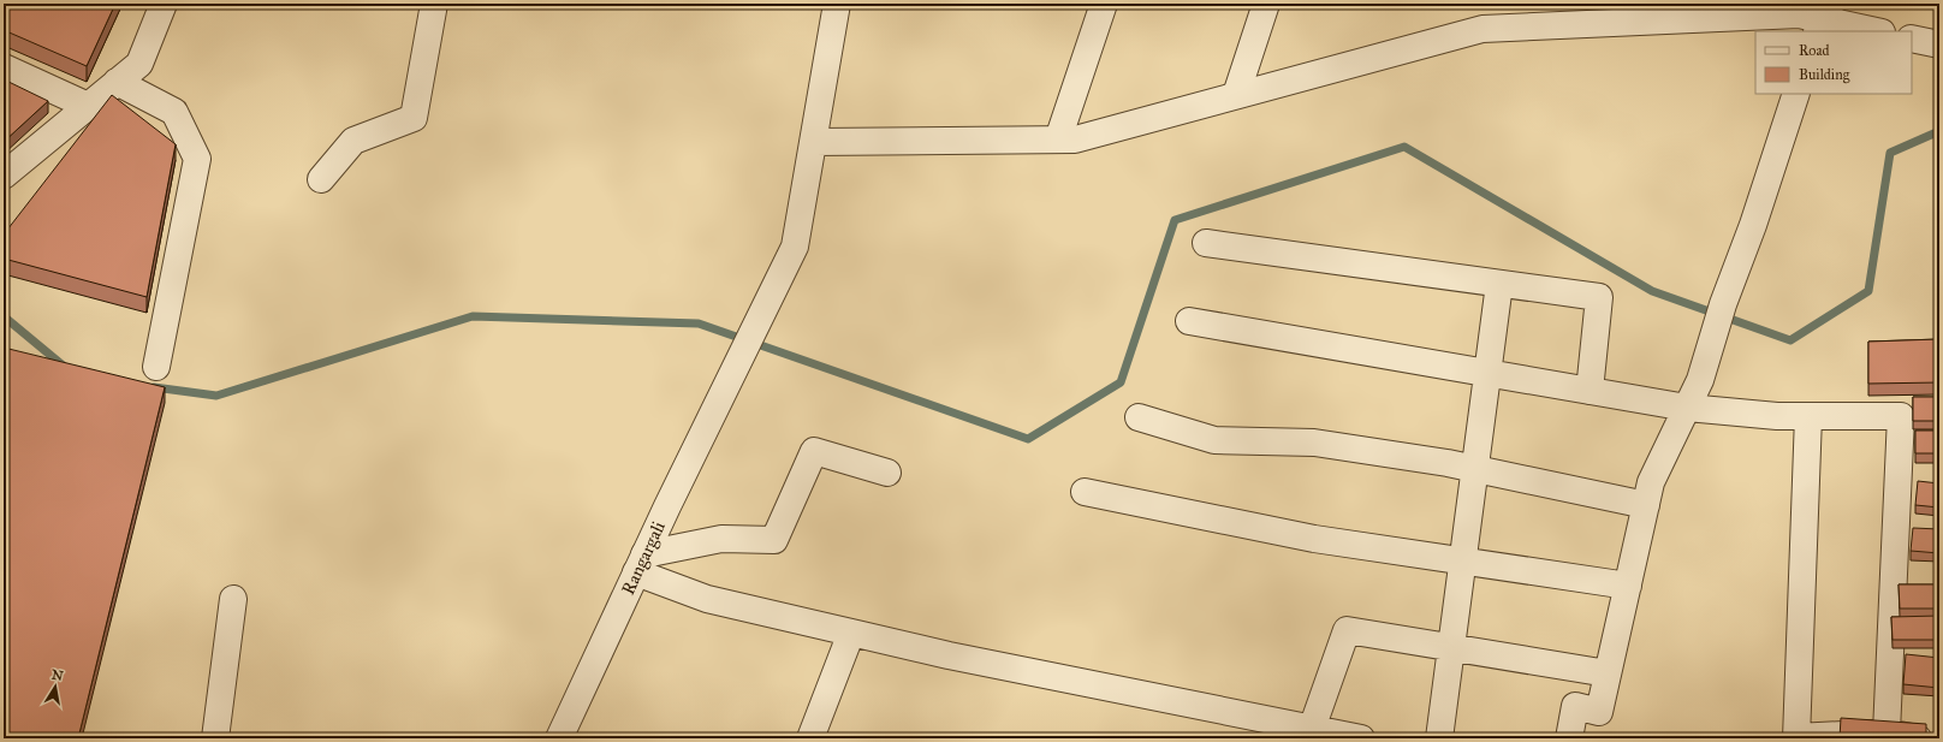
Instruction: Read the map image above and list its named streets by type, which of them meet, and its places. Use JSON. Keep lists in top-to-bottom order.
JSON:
{
  "streets": {
    "street": ["Rangargali"]
  },
  "legend": ["Road", "Building"],
  "north": "top"
}
